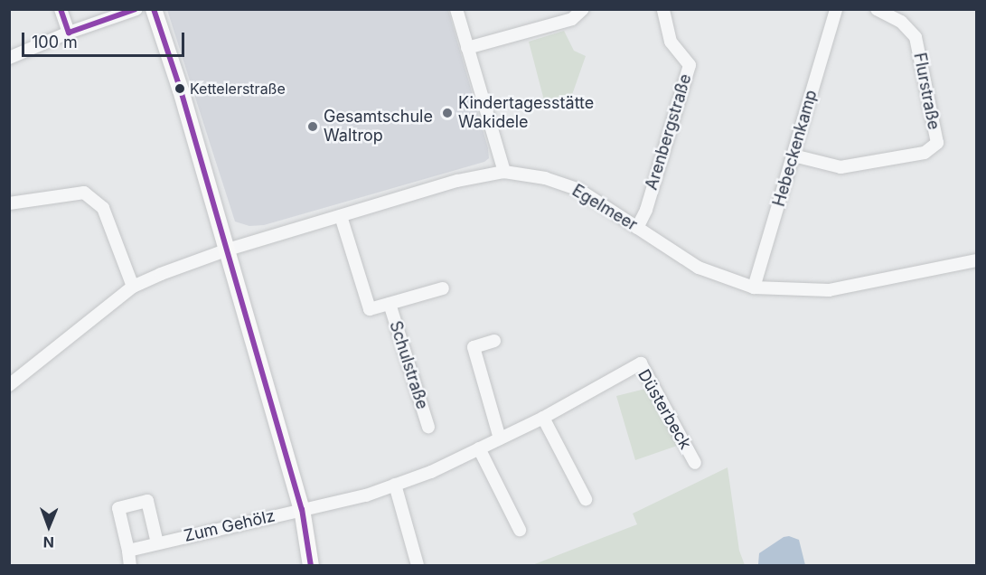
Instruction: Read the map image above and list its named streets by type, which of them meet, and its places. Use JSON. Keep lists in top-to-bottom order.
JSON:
{
  "streets": {
    "street": [
      "Flurstraße",
      "Arenbergstraße",
      "Hebeckenkamp",
      "Egelmeer",
      "Schulstraße",
      "Düsterbeck",
      "Zum Gehölz"
    ]
  },
  "crossings": [
    ["Flurstraße", "Hebeckenkamp"],
    ["Arenbergstraße", "Egelmeer"],
    ["Hebeckenkamp", "Egelmeer"],
    ["Egelmeer", "Schulstraße"],
    ["Düsterbeck", "Zum Gehölz"]
  ],
  "places": ["Kettelerstraße", "Kindertagesstätte Wakidele", "Gesamtschule Waltrop"],
  "scale_bar": "100 m",
  "north": "bottom"
}
